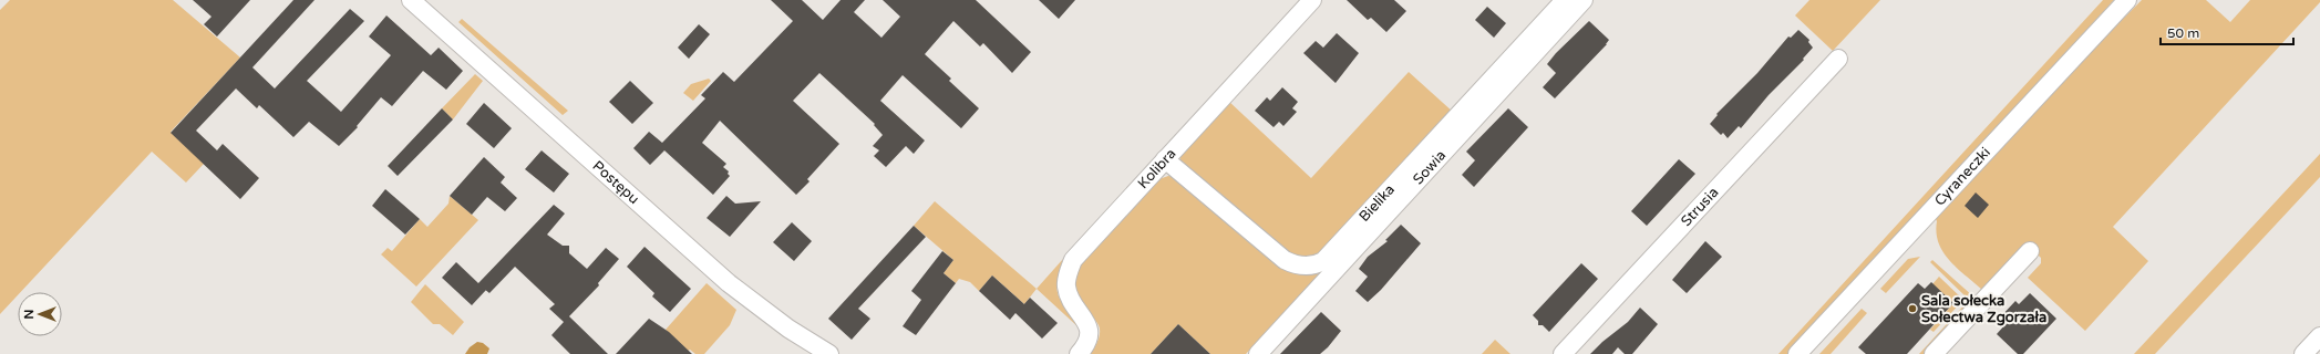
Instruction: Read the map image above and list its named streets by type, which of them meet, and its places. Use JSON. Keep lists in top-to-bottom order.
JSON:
{
  "streets": {
    "street": [
      "Sowia",
      "Kolibra",
      "Cyraneczki",
      "Postępu",
      "Bielika",
      "Strusia"
    ]
  },
  "crossings": [
    ["Kolibra", "Bielika"]
  ],
  "places": ["Sala sołecka Sołectwa Zgorzała"],
  "scale_bar": "50 m",
  "north": "left"
}
